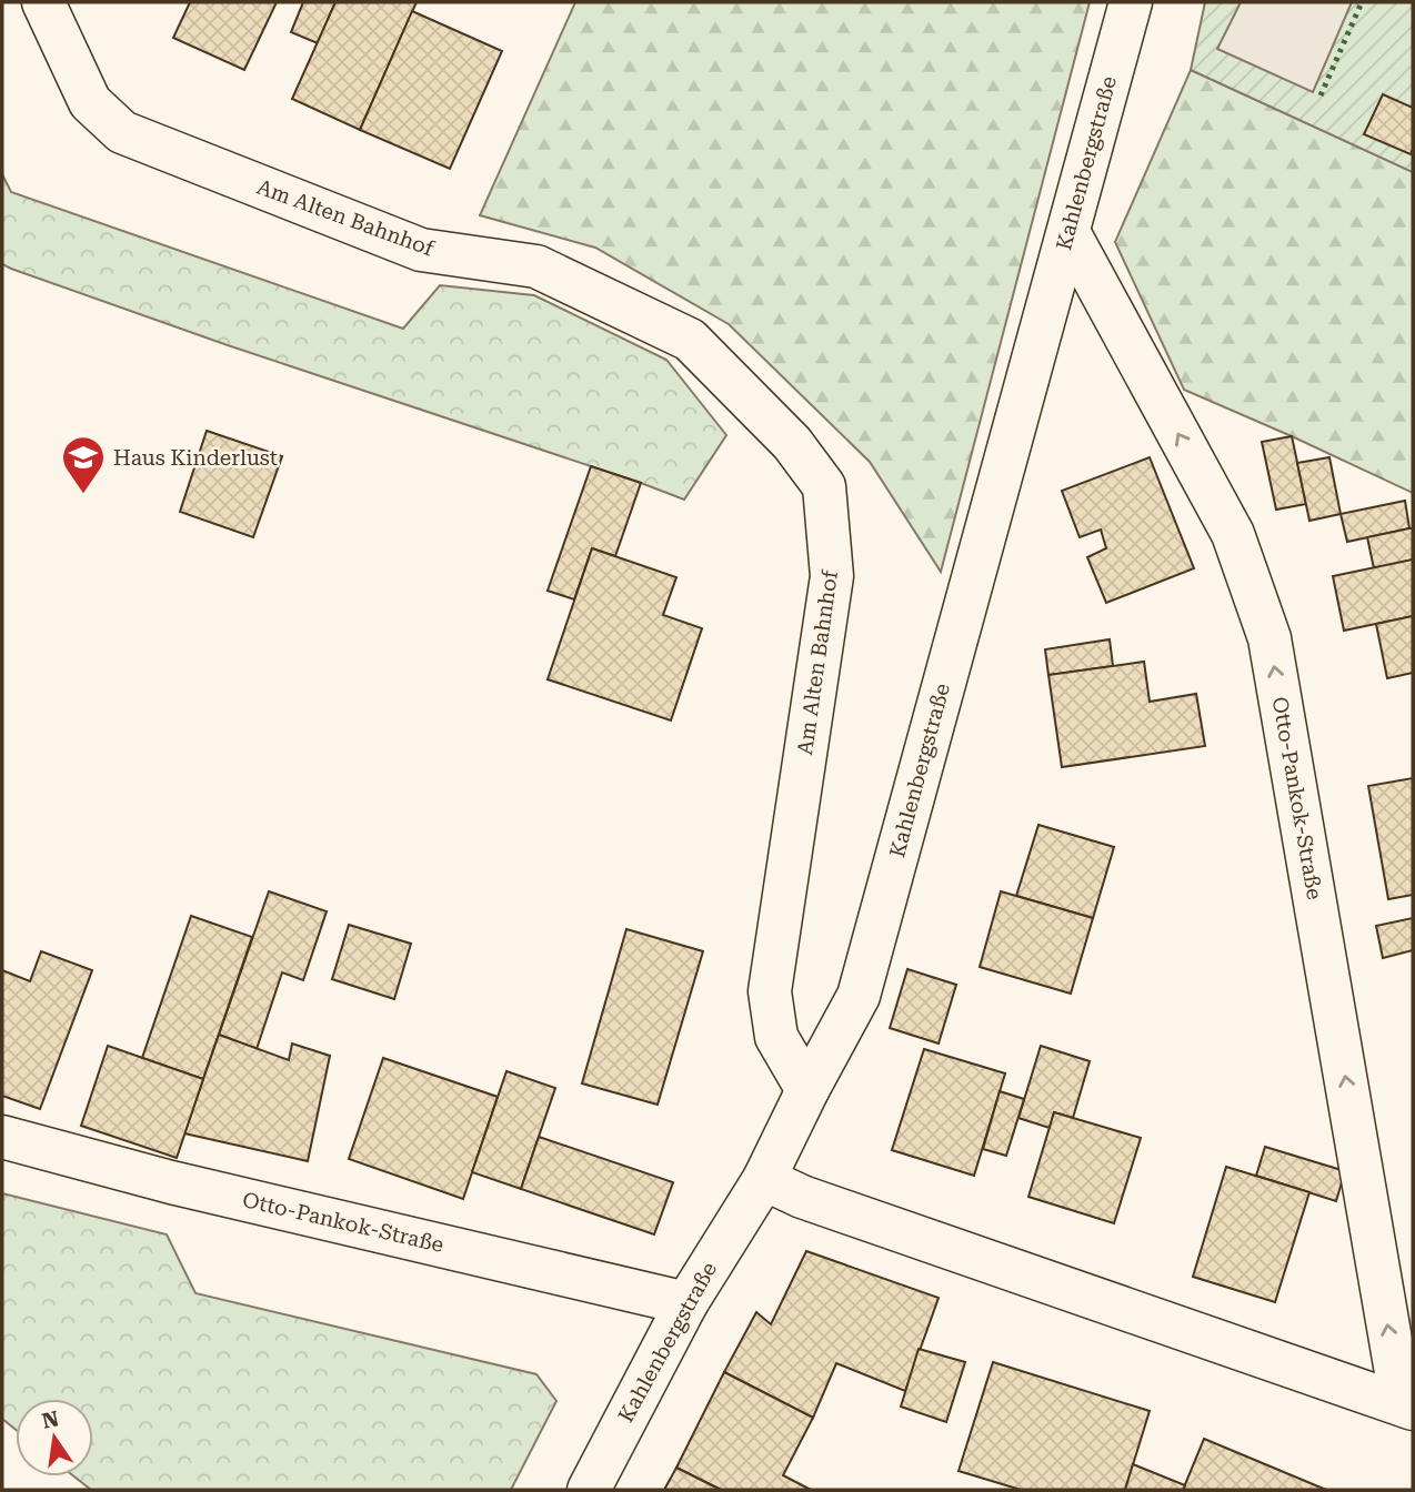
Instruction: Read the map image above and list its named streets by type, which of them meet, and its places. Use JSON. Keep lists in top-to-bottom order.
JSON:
{
  "streets": {
    "street": ["Kahlenbergstraße", "Am Alten Bahnhof", "Otto-Pankok-Straße"]
  },
  "crossings": [
    ["Kahlenbergstraße", "Am Alten Bahnhof"],
    ["Kahlenbergstraße", "Otto-Pankok-Straße"]
  ],
  "one_way": ["Otto-Pankok-Straße"],
  "places": {
    "school or university": ["Haus Kinderlust"]
  },
  "north": "top"
}
